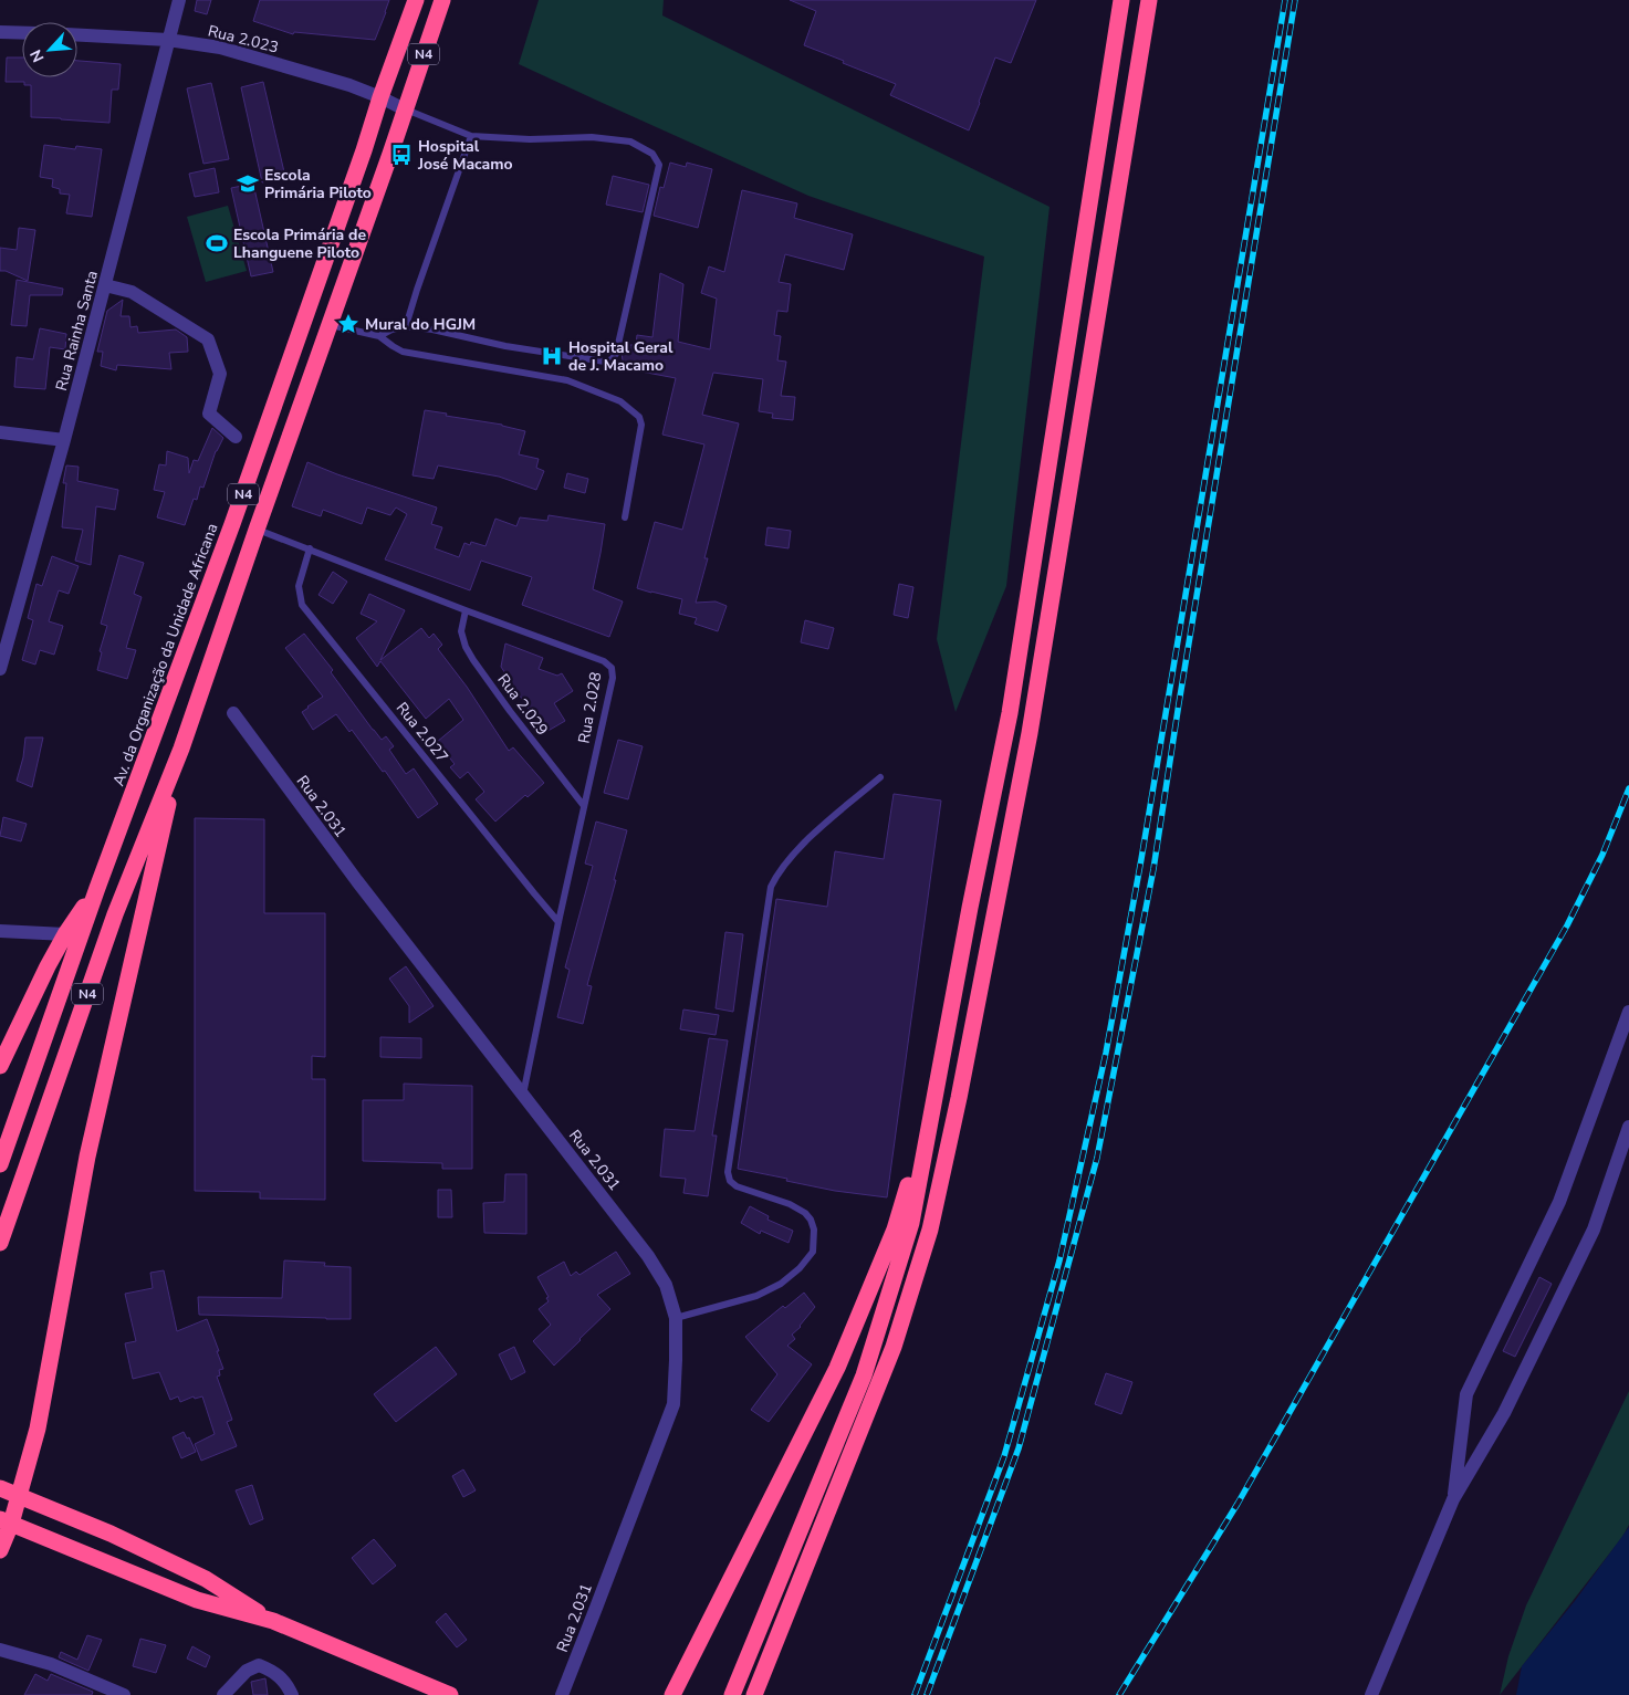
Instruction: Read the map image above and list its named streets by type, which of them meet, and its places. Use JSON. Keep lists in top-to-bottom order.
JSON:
{
  "streets": {
    "highway": ["N4", "Av. da Organização da Unidade Africana"],
    "street": ["Rua 2.023", "Rua Rainha Santa", "Rua 2.031"],
    "lane": ["Rua 2.029", "Rua 2.028", "Rua 2.027"]
  },
  "crossings": [
    ["Rua 2.023", "N4"],
    ["Rua 2.023", "Rua Rainha Santa"],
    ["Rua 2.023", "Av. da Organização da Unidade Africana"],
    ["N4", "Rua 2.028"],
    ["Rua 2.029", "Rua 2.028"],
    ["Rua 2.028", "Rua 2.027"],
    ["Rua 2.028", "Rua 2.031"]
  ],
  "places": {
    "bus stop": ["Hospital José Macamo"],
    "school or university": ["Escola Primária Piloto"],
    "sports": ["Escola Primária de Lhanguene Piloto"],
    "place": ["Mural do HGJM"],
    "hospital": ["Hospital Geral de J. Macamo"]
  },
  "north": "bottom left"
}
